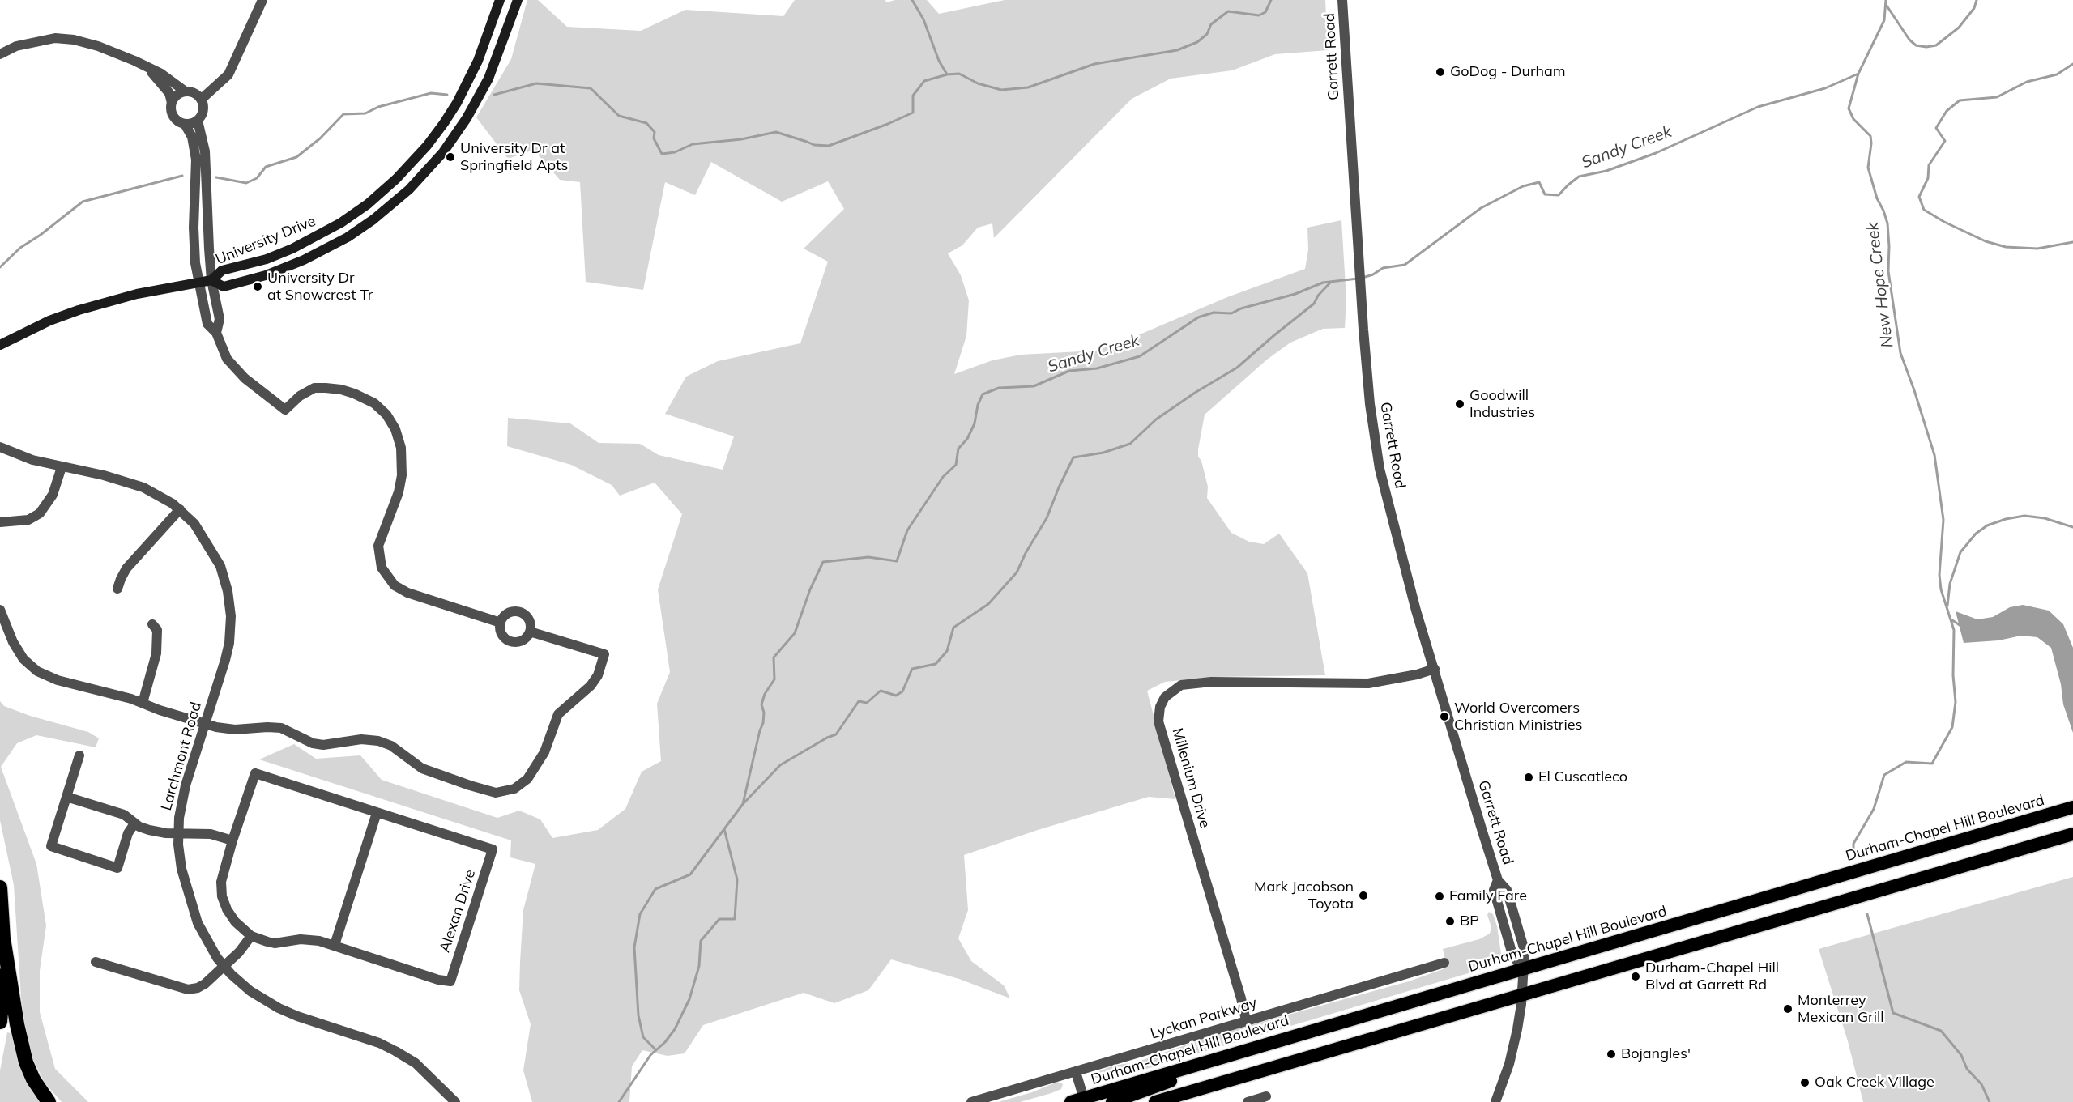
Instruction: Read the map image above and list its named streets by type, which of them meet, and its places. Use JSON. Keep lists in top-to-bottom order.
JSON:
{
  "streets": {
    "highway": ["Durham-Chapel Hill Boulevard"],
    "main road": ["University Drive"],
    "street": [
      "Garrett Road",
      "Larchmont Road",
      "Millenium Drive",
      "Alexan Drive",
      "Lyckan Parkway"
    ]
  },
  "crossings": [
    ["Garrett Road", "Millenium Drive"],
    ["Garrett Road", "Durham-Chapel Hill Boulevard"],
    ["Millenium Drive", "Lyckan Parkway"]
  ],
  "water": ["Sandy Creek", "New Hope Creek"],
  "places": [
    "GoDog - Durham",
    "University Dr at Springfield Apts",
    "University Dr at Snowcrest Tr",
    "Goodwill Industries",
    "World Overcomers Christian Ministries",
    "El Cuscatleco",
    "Mark Jacobson Toyota",
    "Family Fare",
    "BP",
    "Durham-Chapel Hill Blvd at Garrett Rd",
    "Monterrey Mexican Grill",
    "Bojangles'",
    "Oak Creek Village"
  ]
}
